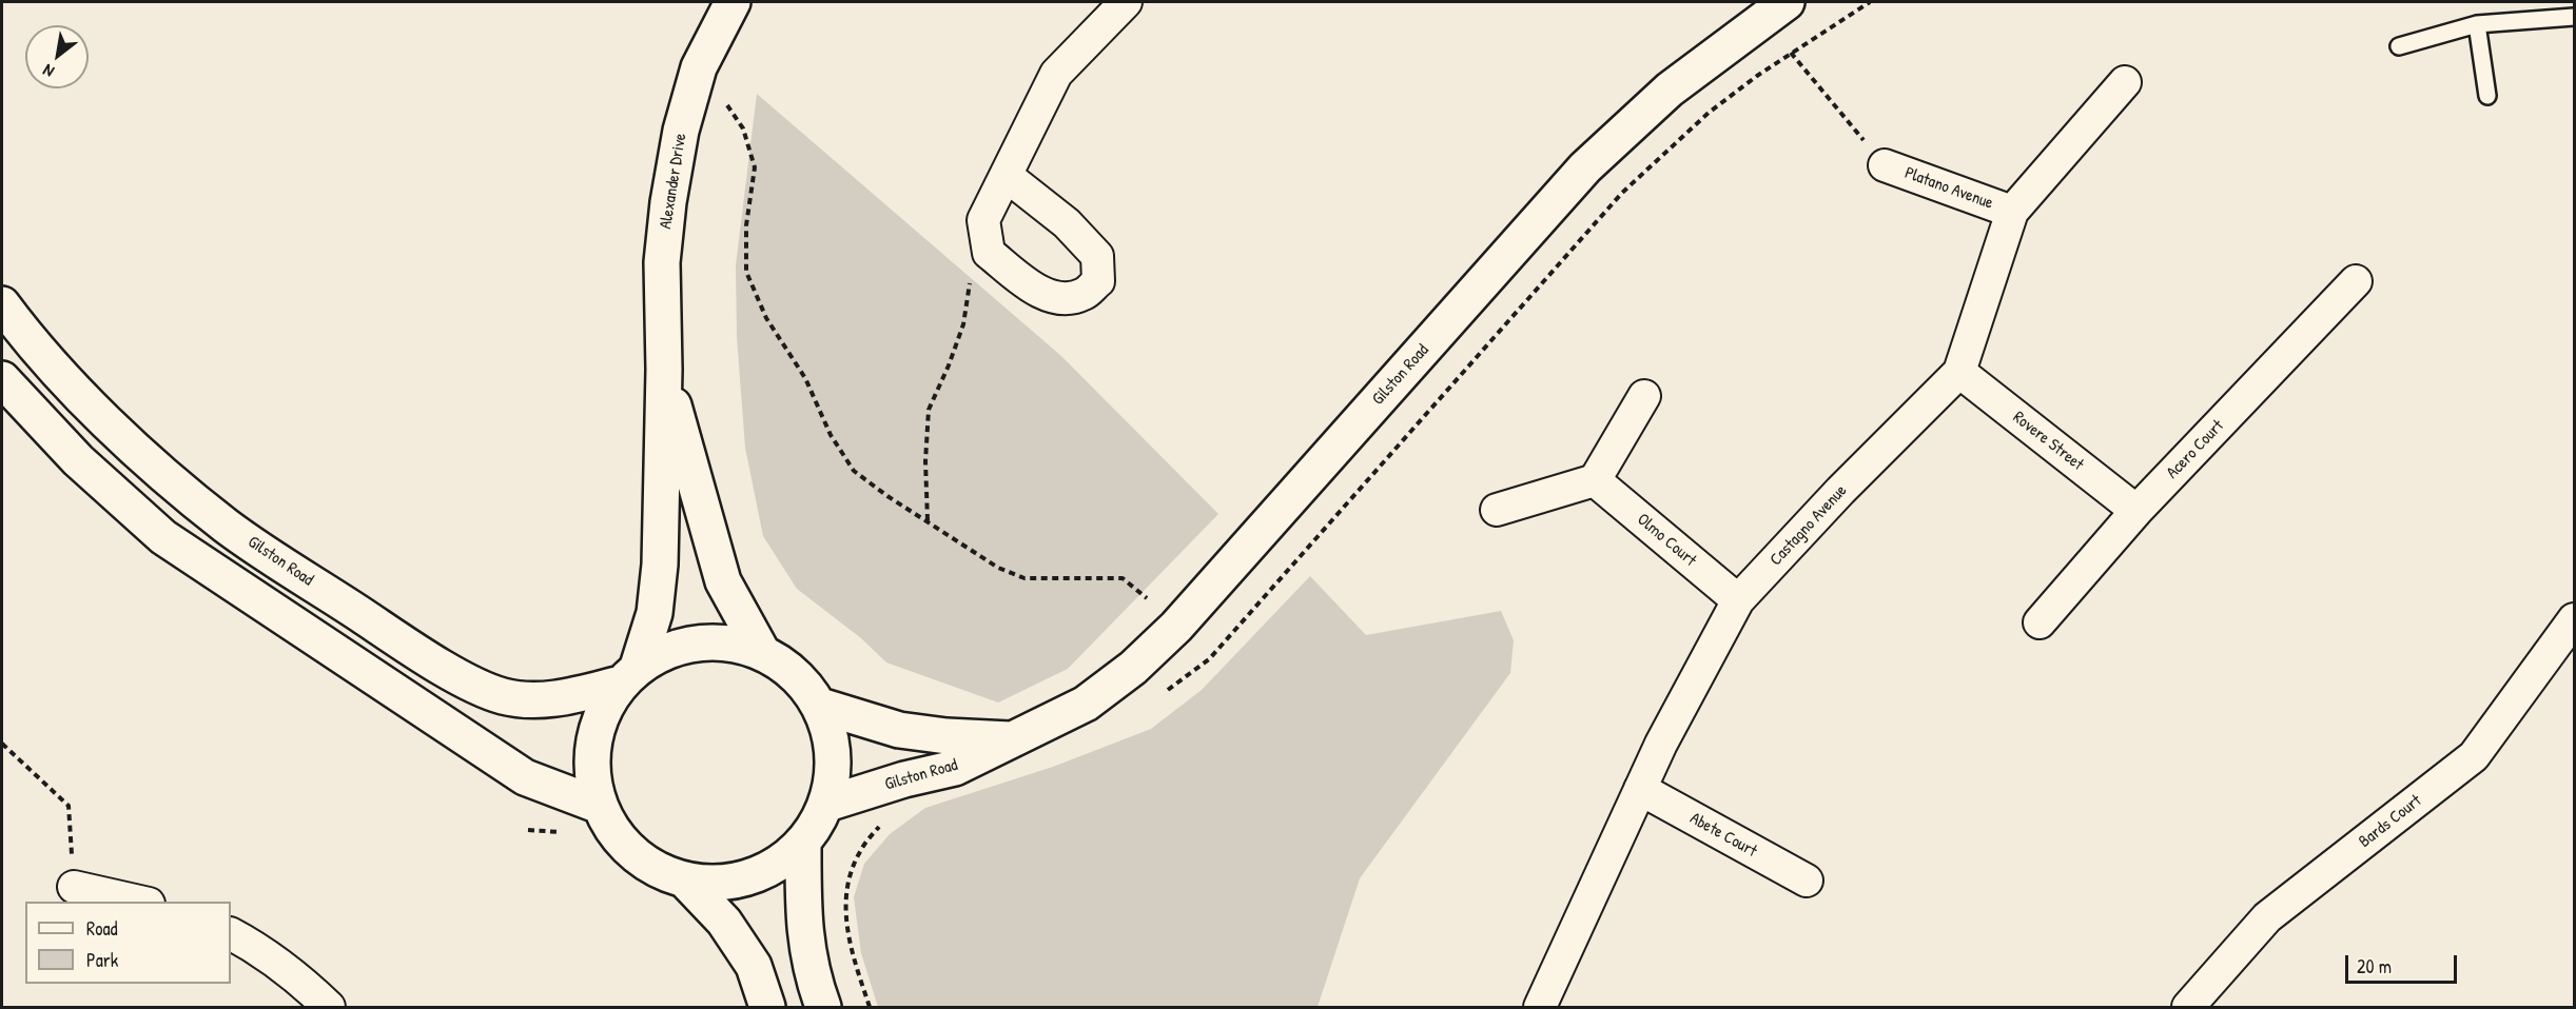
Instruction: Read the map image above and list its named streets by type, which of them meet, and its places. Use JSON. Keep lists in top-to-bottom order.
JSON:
{
  "streets": {
    "main road": ["Alexander Drive", "Gilston Road"],
    "street": [
      "Platano Avenue",
      "Rovere Street",
      "Acero Court",
      "Castagno Avenue",
      "Olmo Court",
      "Bards Court",
      "Abete Court"
    ]
  },
  "crossings": [
    ["Alexander Drive", "Gilston Road"],
    ["Platano Avenue", "Castagno Avenue"],
    ["Rovere Street", "Acero Court"],
    ["Rovere Street", "Castagno Avenue"],
    ["Castagno Avenue", "Olmo Court"],
    ["Castagno Avenue", "Abete Court"]
  ],
  "legend": ["Road", "Park"],
  "scale_bar": "20 m",
  "north": "bottom left"
}
